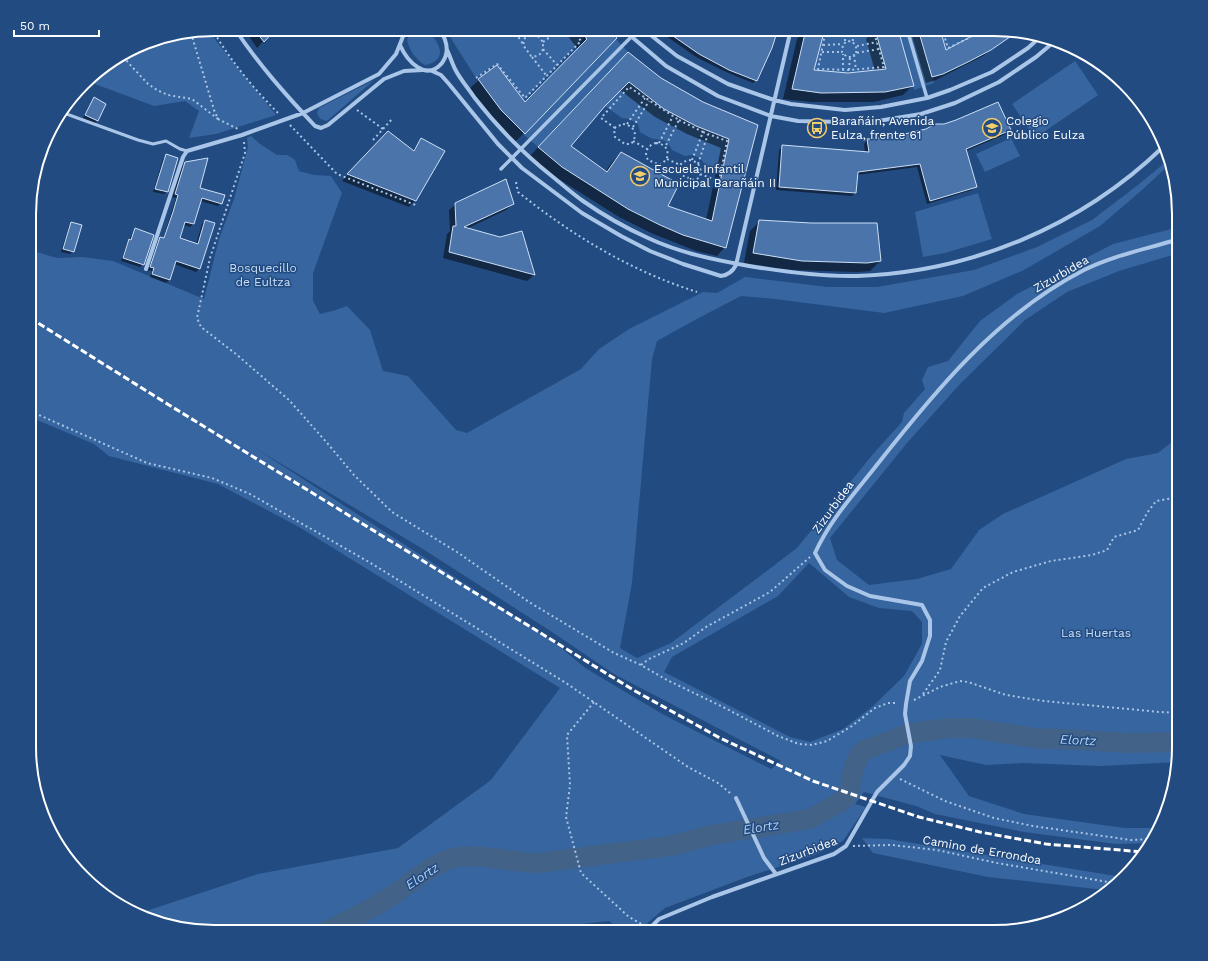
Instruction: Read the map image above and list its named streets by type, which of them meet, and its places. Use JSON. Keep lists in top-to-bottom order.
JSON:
{
  "streets": {
    "street": ["Zizurbidea"],
    "path": ["Camino de Errondoa"]
  },
  "crossings": [
    ["Zizurbidea", "Camino de Errondoa"]
  ],
  "water": ["Elortz"],
  "parks": ["Bosquecillo de Eultza", "Las Huertas"],
  "places": {
    "bus stop": ["Barañáin, Avenida Eulza, frente 61"],
    "school or university": ["Colegio Público Eulza", "Escuela Infantil Municipal Barañáin II"]
  },
  "scale_bar": "50 m"
}
